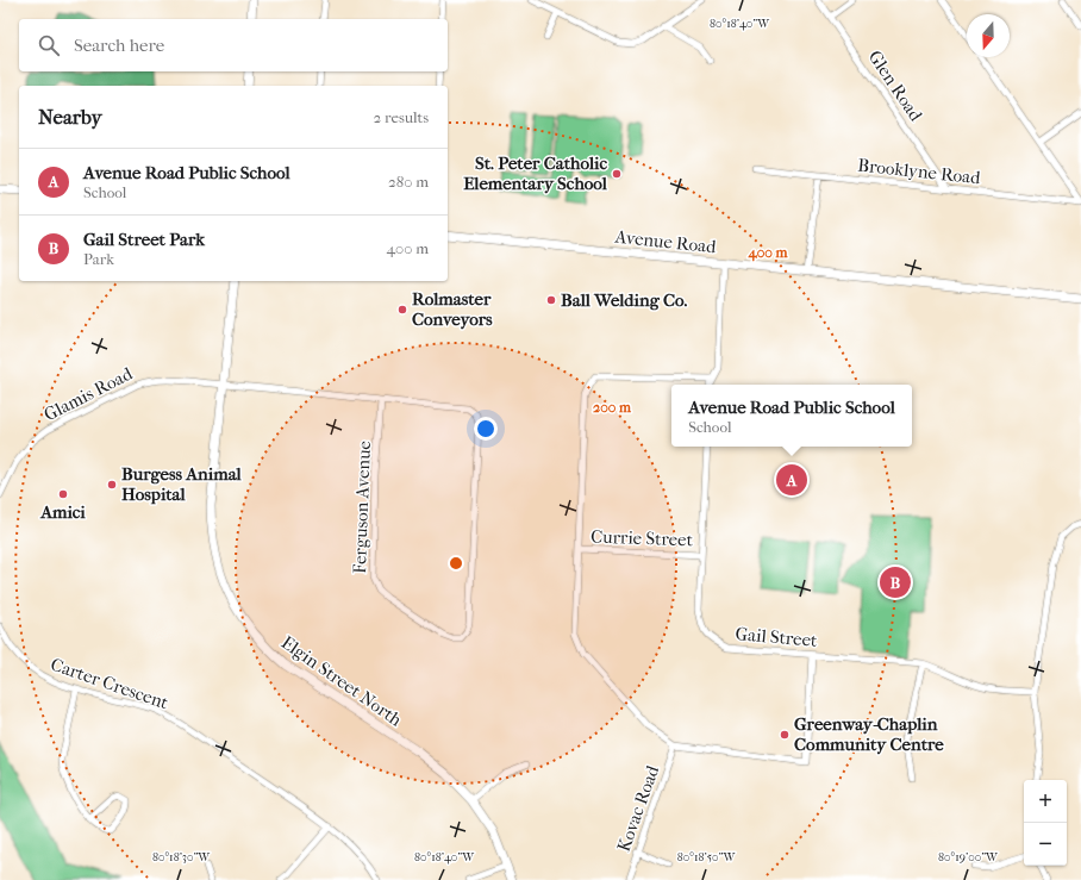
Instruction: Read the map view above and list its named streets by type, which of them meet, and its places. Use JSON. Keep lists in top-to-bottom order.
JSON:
{
  "streets": {
    "street": [
      "Glen Road",
      "Brooklyne Road",
      "Avenue Road",
      "Glamis Road",
      "Ferguson Avenue",
      "Currie Street",
      "Gail Street",
      "Elgin Street North",
      "Carter Crescent",
      "Kovac Road"
    ]
  },
  "crossings": [
    ["Glen Road", "Brooklyne Road"],
    ["Glamis Road", "Ferguson Avenue"],
    ["Glamis Road", "Elgin Street North"],
    ["Ferguson Avenue", "Elgin Street North"],
    ["Currie Street", "Gail Street"]
  ],
  "places": [
    "St. Peter Catholic Elementary School",
    "Ball Welding Co.",
    "Rolmaster Conveyors",
    "Burgess Animal Hospital",
    "Amici",
    "Greenway-Chaplin Community Centre"
  ],
  "north": "bottom",
  "page": {
    "search": "Search here",
    "heading": ["Nearby", "2 results"],
    "list": [
      {
        "mark": "A",
        "name": "Avenue Road Public School",
        "note": "School",
        "value": "280 m"
      },
      {
        "mark": "B",
        "name": "Gail Street Park",
        "note": "Park",
        "value": "400 m"
      }
    ],
    "popup": ["Avenue Road Public School", "School"],
    "pins": ["A", "B"],
    "map_buttons": ["+", "−"]
  },
  "coordinates": [
    "80°18'40\"W",
    "80°18'30\"W",
    "80°18'50\"W",
    "80°19'00\"W"
  ],
  "rings": ["400 m", "200 m"]
}
